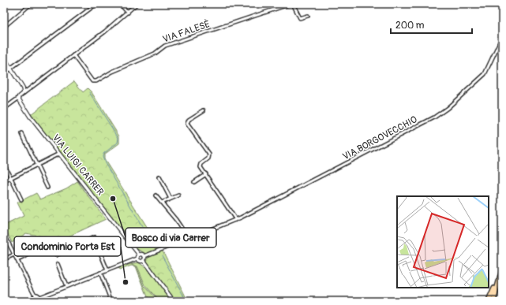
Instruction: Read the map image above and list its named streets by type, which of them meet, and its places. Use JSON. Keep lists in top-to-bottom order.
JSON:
{
  "streets": {
    "street": ["VIA FALESÈ", "VIA BORGOVECCHIO", "VIA LUIGI CARRER"]
  },
  "crossings": [
    ["VIA BORGOVECCHIO", "VIA LUIGI CARRER"]
  ],
  "places": ["Bosco di via Carrer", "Condominio Porta Est"],
  "scale_bar": "200 m"
}
